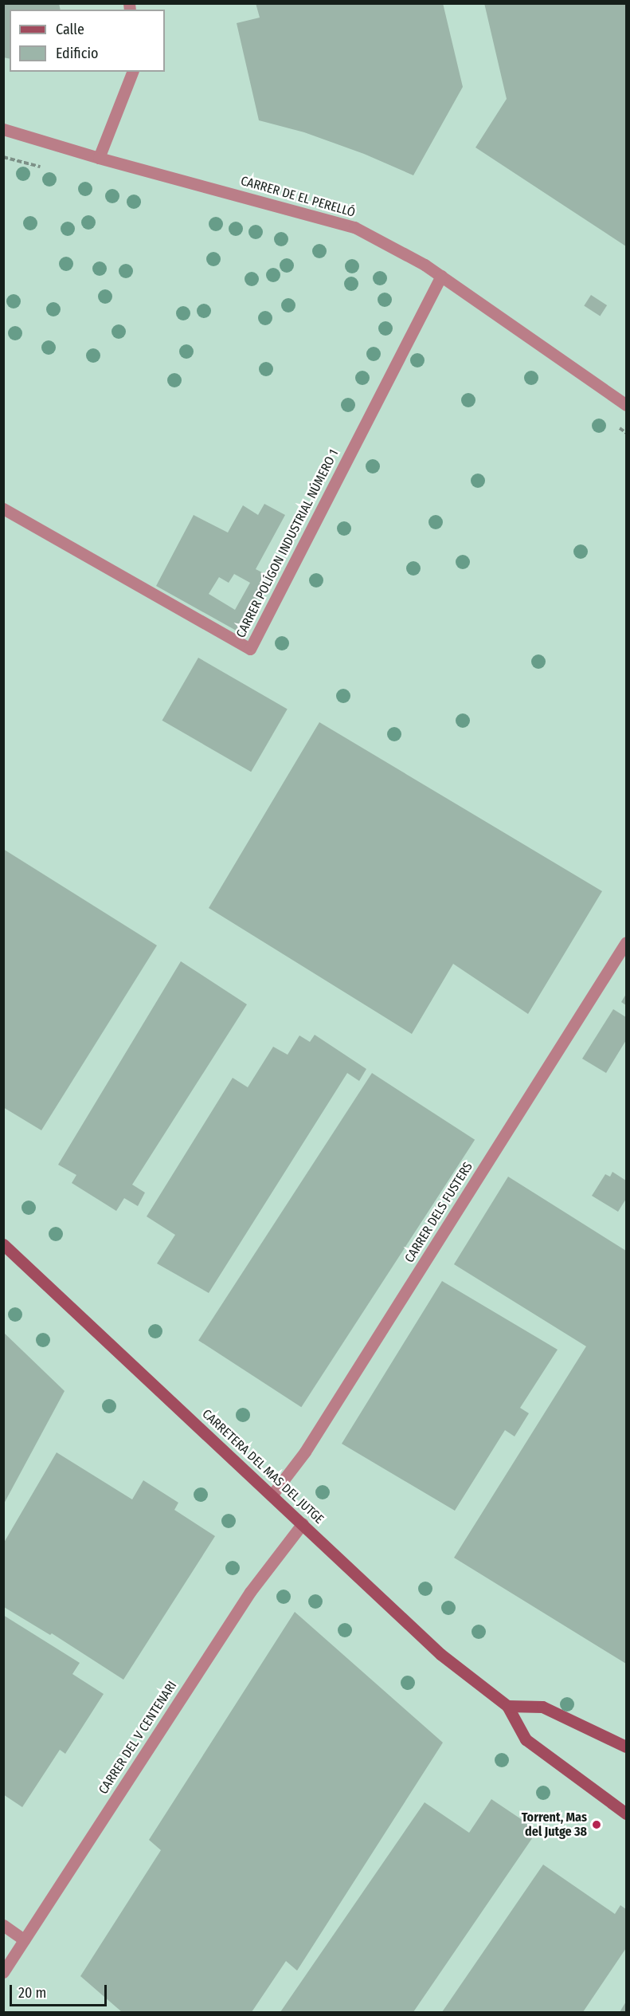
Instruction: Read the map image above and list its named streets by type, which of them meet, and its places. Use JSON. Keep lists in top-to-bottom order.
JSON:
{
  "streets": {
    "street": [
      "CARRER DE EL PERELLÓ",
      "CARRER POLÍGON INDUSTRIAL NÚMERO 1",
      "CARRER DELS FUSTERS",
      "CARRETERA DEL MAS DEL JUTGE",
      "CARRER DEL V CENTENARI"
    ]
  },
  "crossings": [
    ["CARRER DE EL PERELLÓ", "CARRER POLÍGON INDUSTRIAL NÚMERO 1"],
    ["CARRER DELS FUSTERS", "CARRETERA DEL MAS DEL JUTGE"],
    ["CARRETERA DEL MAS DEL JUTGE", "CARRER DEL V CENTENARI"]
  ],
  "places": ["Torrent, Mas del Jutge 38"],
  "legend": ["Calle", "Edificio"],
  "scale_bar": "20 m"
}
